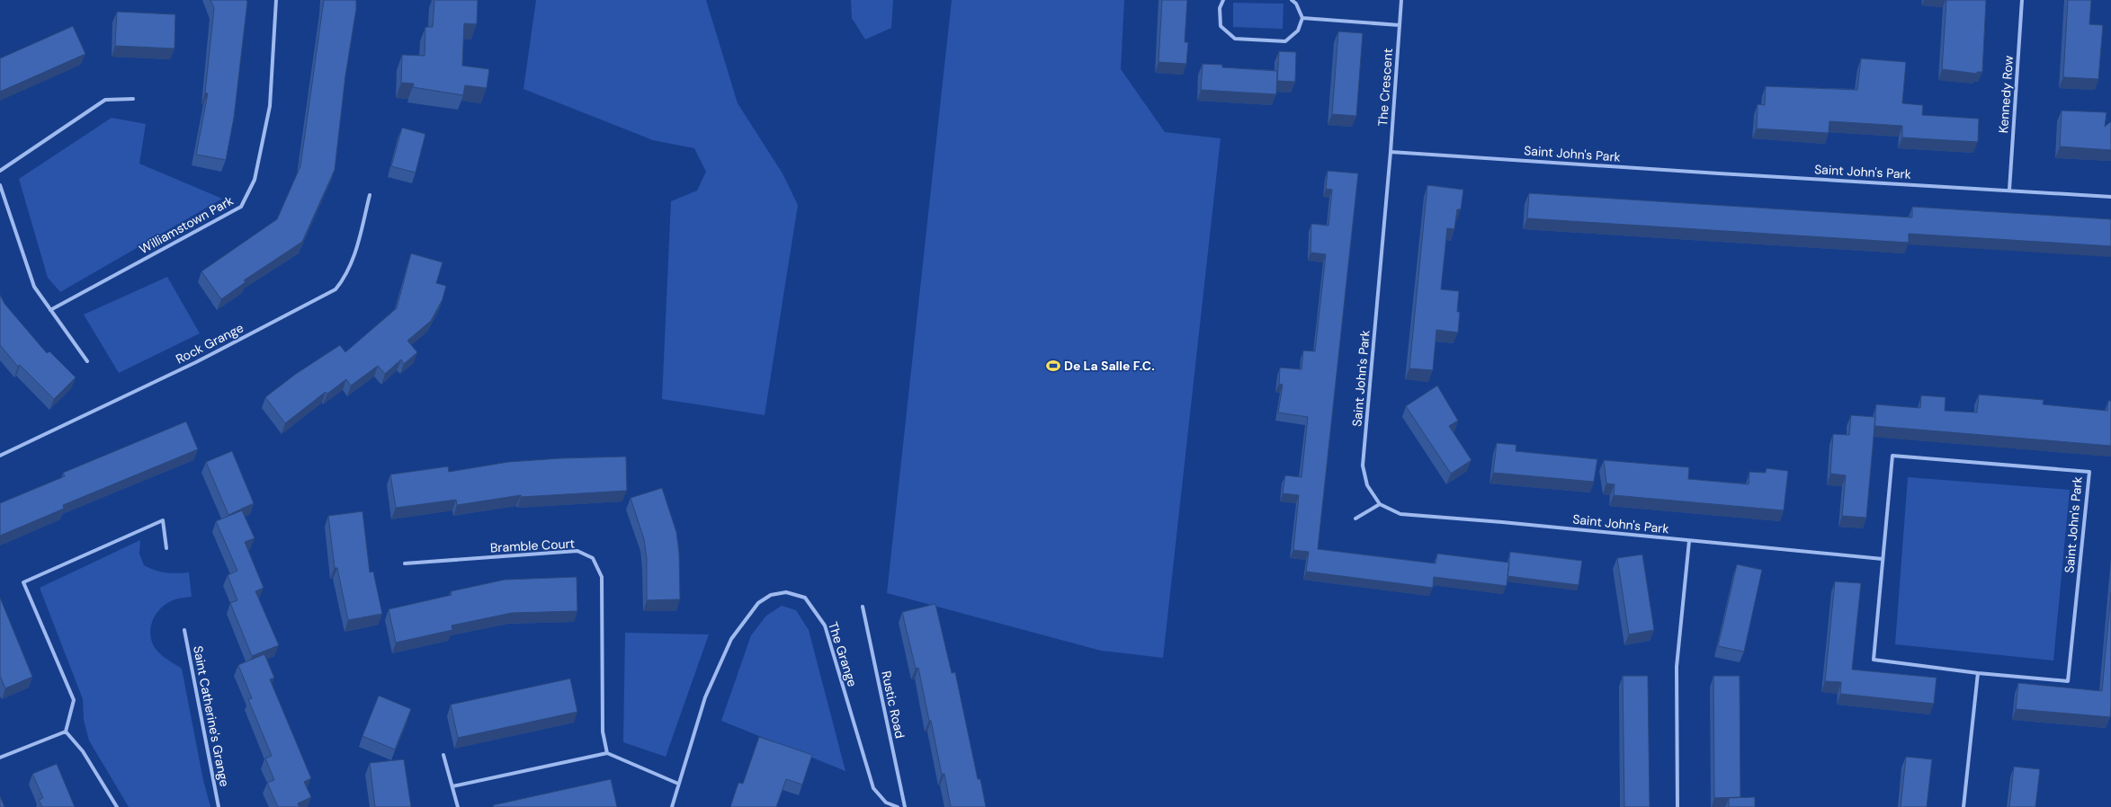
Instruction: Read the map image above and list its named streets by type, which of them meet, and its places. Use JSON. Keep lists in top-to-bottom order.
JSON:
{
  "streets": {
    "street": [
      "The Crescent",
      "Kennedy Row",
      "Saint John's Park",
      "Williamstown Park",
      "Rock Grange",
      "Bramble Court",
      "The Grange",
      "Rustic Road",
      "Saint Catherine's Grange"
    ]
  },
  "crossings": [
    ["The Crescent", "Saint John's Park"],
    ["Kennedy Row", "Saint John's Park"]
  ],
  "places": {
    "sports": ["De La Salle F.C."]
  }
}
